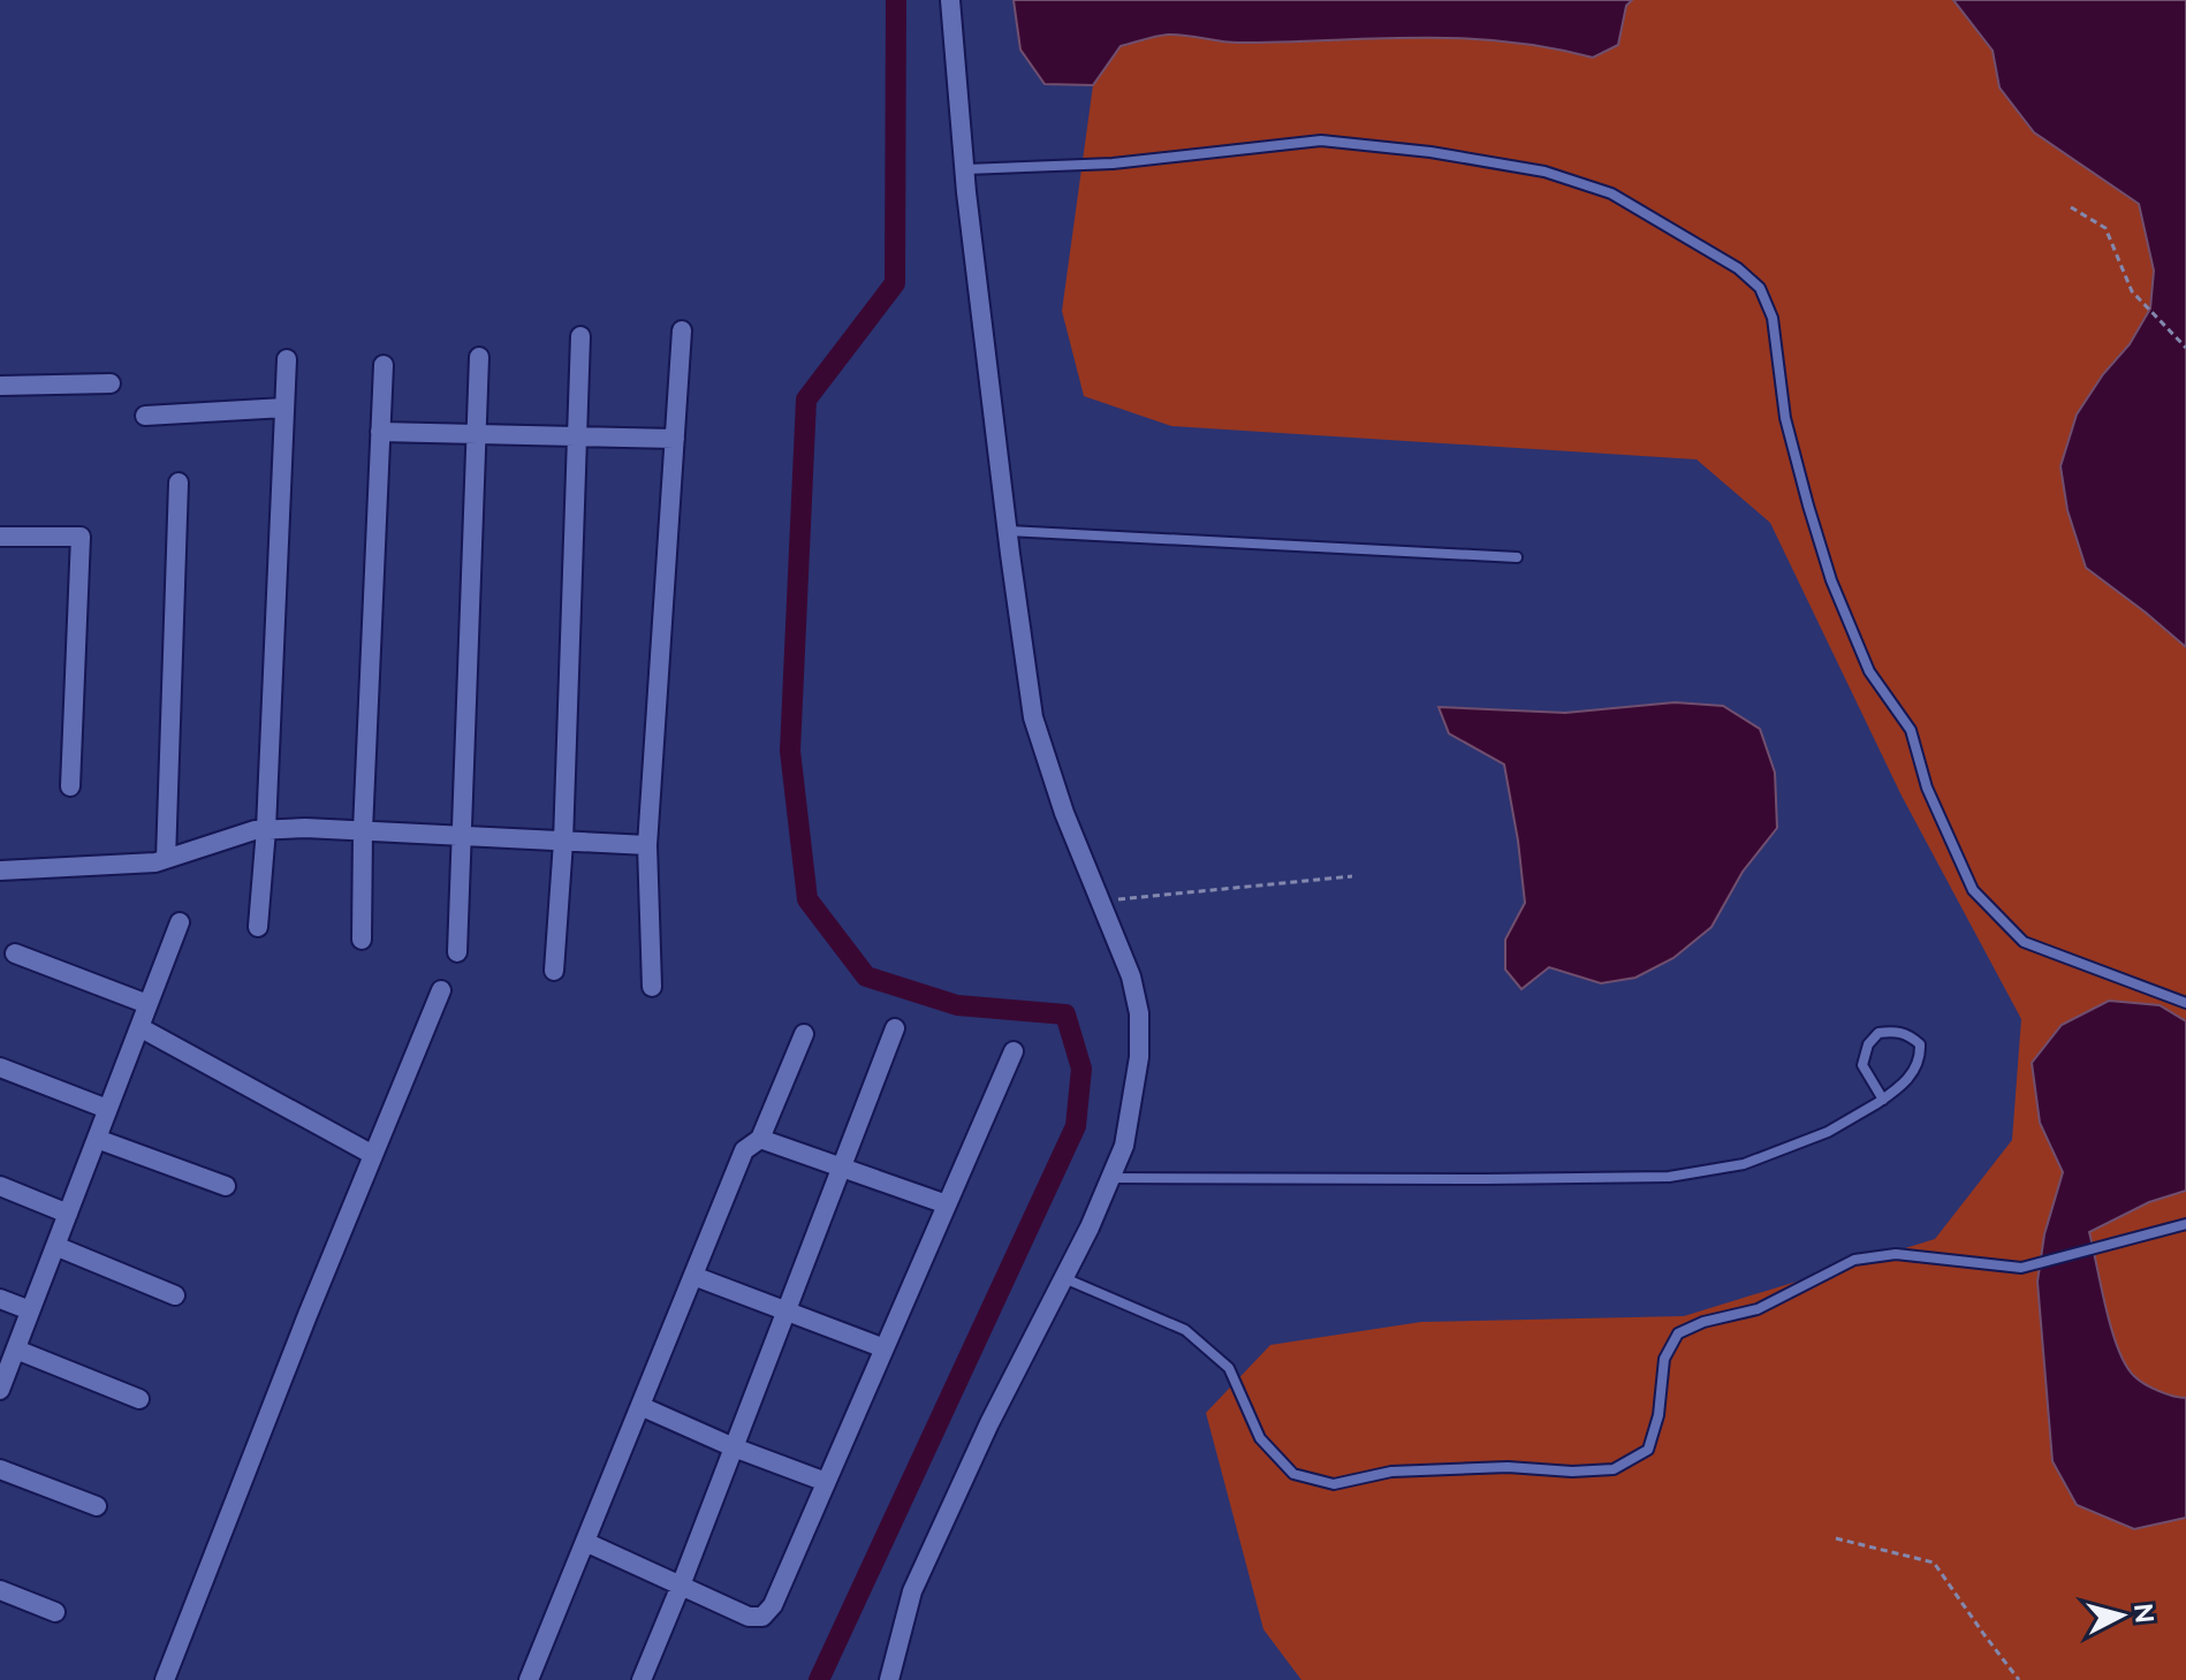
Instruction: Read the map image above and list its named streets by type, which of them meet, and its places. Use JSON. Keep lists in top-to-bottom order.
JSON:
{
  "north": "right"
}
